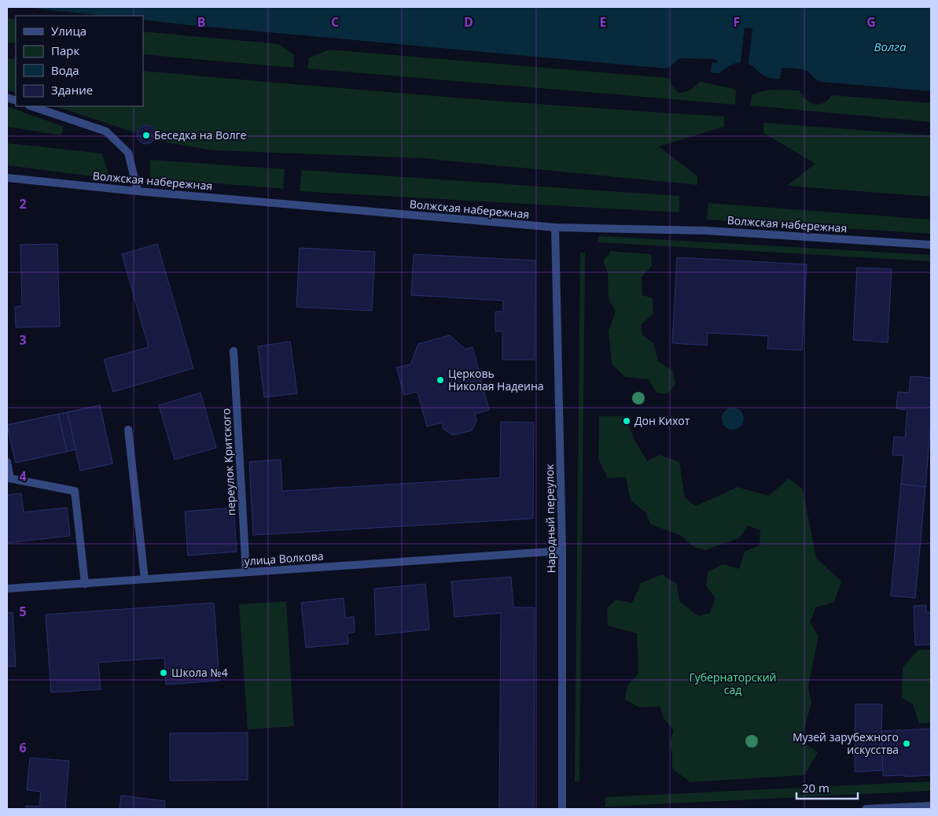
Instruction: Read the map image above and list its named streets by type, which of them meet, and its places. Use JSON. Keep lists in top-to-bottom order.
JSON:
{
  "streets": {
    "street": [
      "Волжская набережная",
      "переулок Критского",
      "Народный переулок",
      "улица Волкова"
    ]
  },
  "crossings": [
    ["Волжская набережная", "Народный переулок"],
    ["переулок Критского", "улица Волкова"],
    ["Народный переулок", "улица Волкова"]
  ],
  "water": ["Волга"],
  "parks": ["Губернаторский сад"],
  "places": [
    "Беседка на Волге",
    "Церковь Николая Надеина",
    "Дон Кихот",
    "Школа №4",
    "Музей зарубежного искусства"
  ],
  "legend": [
    "Улица",
    "Парк",
    "Вода",
    "Здание"
  ],
  "scale_bar": "20 m",
  "grid": {
    "columns": [
      "B",
      "C",
      "D",
      "E",
      "F",
      "G"
    ],
    "rows": [
      "2",
      "3",
      "4",
      "5",
      "6"
    ]
  }
}
